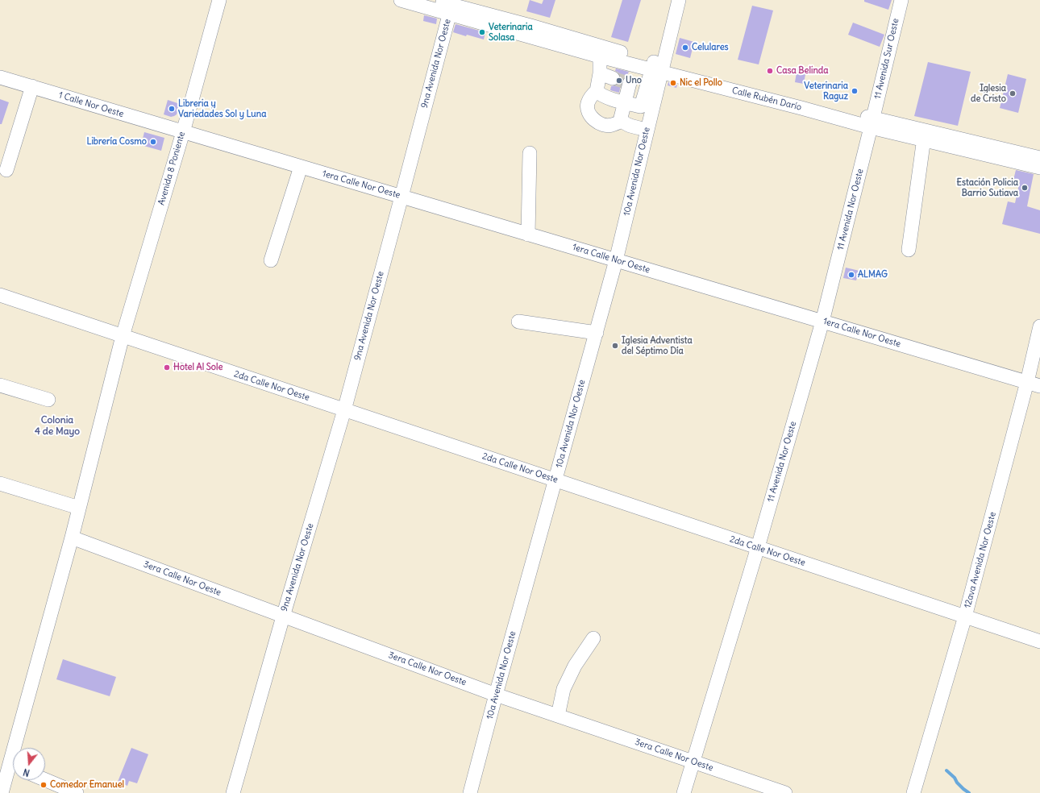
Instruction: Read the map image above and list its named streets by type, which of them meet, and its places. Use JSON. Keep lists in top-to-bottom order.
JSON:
{
  "streets": {
    "street": [
      "11 Avenida Sur Oeste",
      "9na Avenida Nor Oeste",
      "Calle Rubén Darío",
      "1 Calle Nor Oeste",
      "Avenida 8 Poniente",
      "10a Avenida Nor Oeste",
      "1era Calle Nor Oeste",
      "11 Avenida Nor Oeste",
      "2da Calle Nor Oeste",
      "12ava Avenida Nor Oeste",
      "3era Calle Nor Oeste"
    ]
  },
  "crossings": [
    ["11 Avenida Sur Oeste", "Calle Rubén Darío"],
    ["11 Avenida Sur Oeste", "11 Avenida Nor Oeste"],
    ["9na Avenida Nor Oeste", "Calle Rubén Darío"],
    ["9na Avenida Nor Oeste", "1era Calle Nor Oeste"],
    ["9na Avenida Nor Oeste", "2da Calle Nor Oeste"],
    ["9na Avenida Nor Oeste", "3era Calle Nor Oeste"],
    ["Calle Rubén Darío", "10a Avenida Nor Oeste"],
    ["Calle Rubén Darío", "11 Avenida Nor Oeste"],
    ["1 Calle Nor Oeste", "Avenida 8 Poniente"],
    ["1 Calle Nor Oeste", "1era Calle Nor Oeste"],
    ["Avenida 8 Poniente", "1era Calle Nor Oeste"],
    ["Avenida 8 Poniente", "2da Calle Nor Oeste"],
    ["Avenida 8 Poniente", "3era Calle Nor Oeste"],
    ["10a Avenida Nor Oeste", "1era Calle Nor Oeste"],
    ["10a Avenida Nor Oeste", "2da Calle Nor Oeste"],
    ["10a Avenida Nor Oeste", "3era Calle Nor Oeste"],
    ["1era Calle Nor Oeste", "11 Avenida Nor Oeste"],
    ["1era Calle Nor Oeste", "12ava Avenida Nor Oeste"],
    ["11 Avenida Nor Oeste", "2da Calle Nor Oeste"],
    ["11 Avenida Nor Oeste", "3era Calle Nor Oeste"],
    ["2da Calle Nor Oeste", "12ava Avenida Nor Oeste"]
  ],
  "districts": ["Colonia 4 de Mayo"],
  "places": [
    "Veterinaria Solasa",
    "Celulares",
    "Casa Belinda",
    "Uno",
    "Nic el Pollo",
    "Veterinaria Raguz",
    "Iglesia de Cristo",
    "Libreria y Variedades Sol y Luna",
    "Librería Cosmo",
    "Estación Policia Barrio Sutiava",
    "ALMAG",
    "Iglesia Adventista del Séptimo Día",
    "Hotel Al Sole",
    "Comedor Emanuel"
  ],
  "north": "bottom"
}
